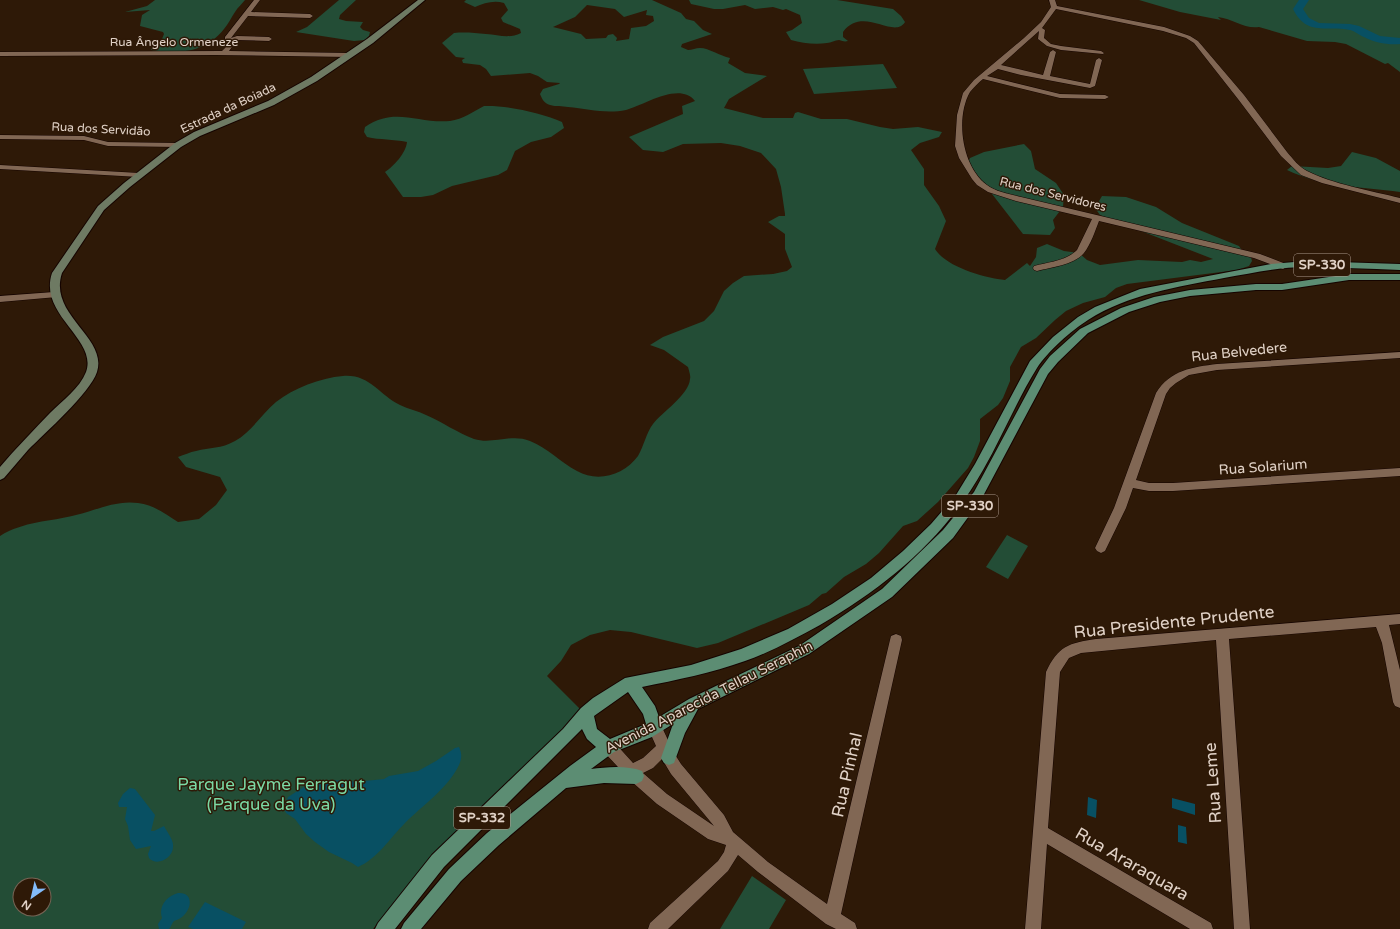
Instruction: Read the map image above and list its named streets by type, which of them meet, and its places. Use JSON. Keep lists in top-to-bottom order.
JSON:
{
  "streets": {
    "main road": [
      "Estrada da Boiada",
      "SP-330",
      "Avenida Aparecida Tellau Seraphin",
      "SP-332"
    ],
    "street": [
      "Rua Ângelo Ormeneze",
      "Rua dos Servidão",
      "Rua dos Servidores",
      "Rua Belvedere",
      "Rua Solarium",
      "Rua Presidente Prudente",
      "Rua Pinhal",
      "Rua Leme",
      "Rua Araraquara"
    ]
  },
  "crossings": [
    ["Rua Ângelo Ormeneze", "Estrada da Boiada"],
    ["Estrada da Boiada", "Rua dos Servidão"],
    ["Rua dos Servidores", "Avenida Aparecida Tellau Seraphin"],
    ["Rua Belvedere", "Rua Solarium"],
    ["Rua Presidente Prudente", "Rua Leme"],
    ["Rua Presidente Prudente", "Rua Araraquara"]
  ],
  "parks": ["Parque Jayme Ferragut (Parque da Uva)"],
  "north": "bottom left"
}
